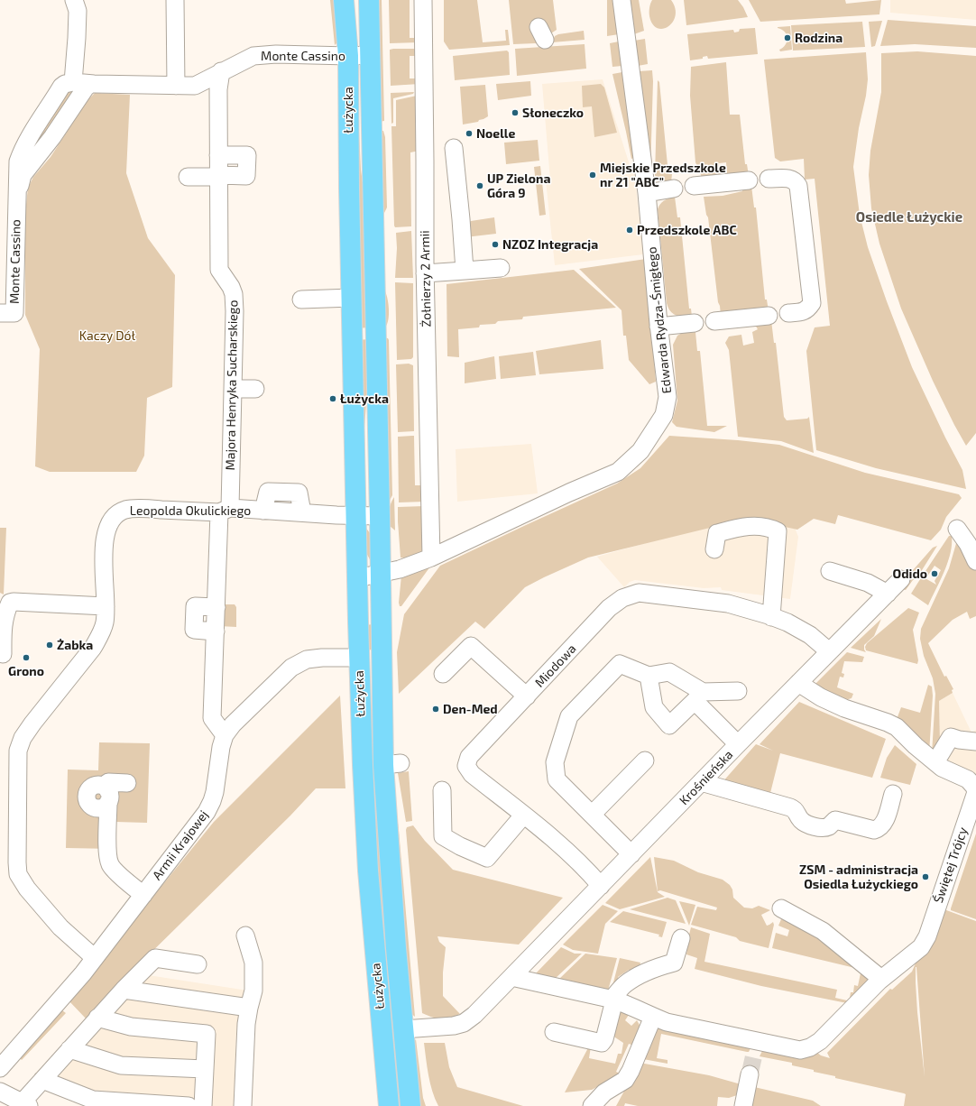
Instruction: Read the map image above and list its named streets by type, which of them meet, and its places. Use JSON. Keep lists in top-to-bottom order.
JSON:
{
  "streets": {
    "main road": ["Łużycka"],
    "street": [
      "Monte Cassino",
      "Żołnierzy 2 Armii",
      "Edwarda Rydza-Śmigłego",
      "Majora Henryka Sucharskiego",
      "Leopolda Okulickiego",
      "Miodowa",
      "Krośnieńska",
      "Armii Krajowej",
      "Świętej Trójcy"
    ]
  },
  "crossings": [
    ["Monte Cassino", "Łużycka"],
    ["Monte Cassino", "Majora Henryka Sucharskiego"],
    ["Łużycka", "Edwarda Rydza-Śmigłego"],
    ["Łużycka", "Leopolda Okulickiego"],
    ["Łużycka", "Krośnieńska"],
    ["Łużycka", "Armii Krajowej"],
    ["Żołnierzy 2 Armii", "Edwarda Rydza-Śmigłego"],
    ["Majora Henryka Sucharskiego", "Leopolda Okulickiego"],
    ["Majora Henryka Sucharskiego", "Armii Krajowej"],
    ["Leopolda Okulickiego", "Armii Krajowej"],
    ["Miodowa", "Krośnieńska"],
    ["Krośnieńska", "Świętej Trójcy"]
  ],
  "districts": ["Osiedle Łużyckie"],
  "parks": ["Kaczy Dół"],
  "places": [
    "Rodzina",
    "Słoneczko",
    "Noelle",
    "Miejskie Przedszkole nr 21 \"ABC\"",
    "UP Zielona Góra 9",
    "Przedszkole ABC",
    "NZOZ Integracja",
    "Łużycka",
    "Odido",
    "Żabka",
    "Grono",
    "Den-Med",
    "ZSM - administracja Osiedla Łużyckiego"
  ]
}
